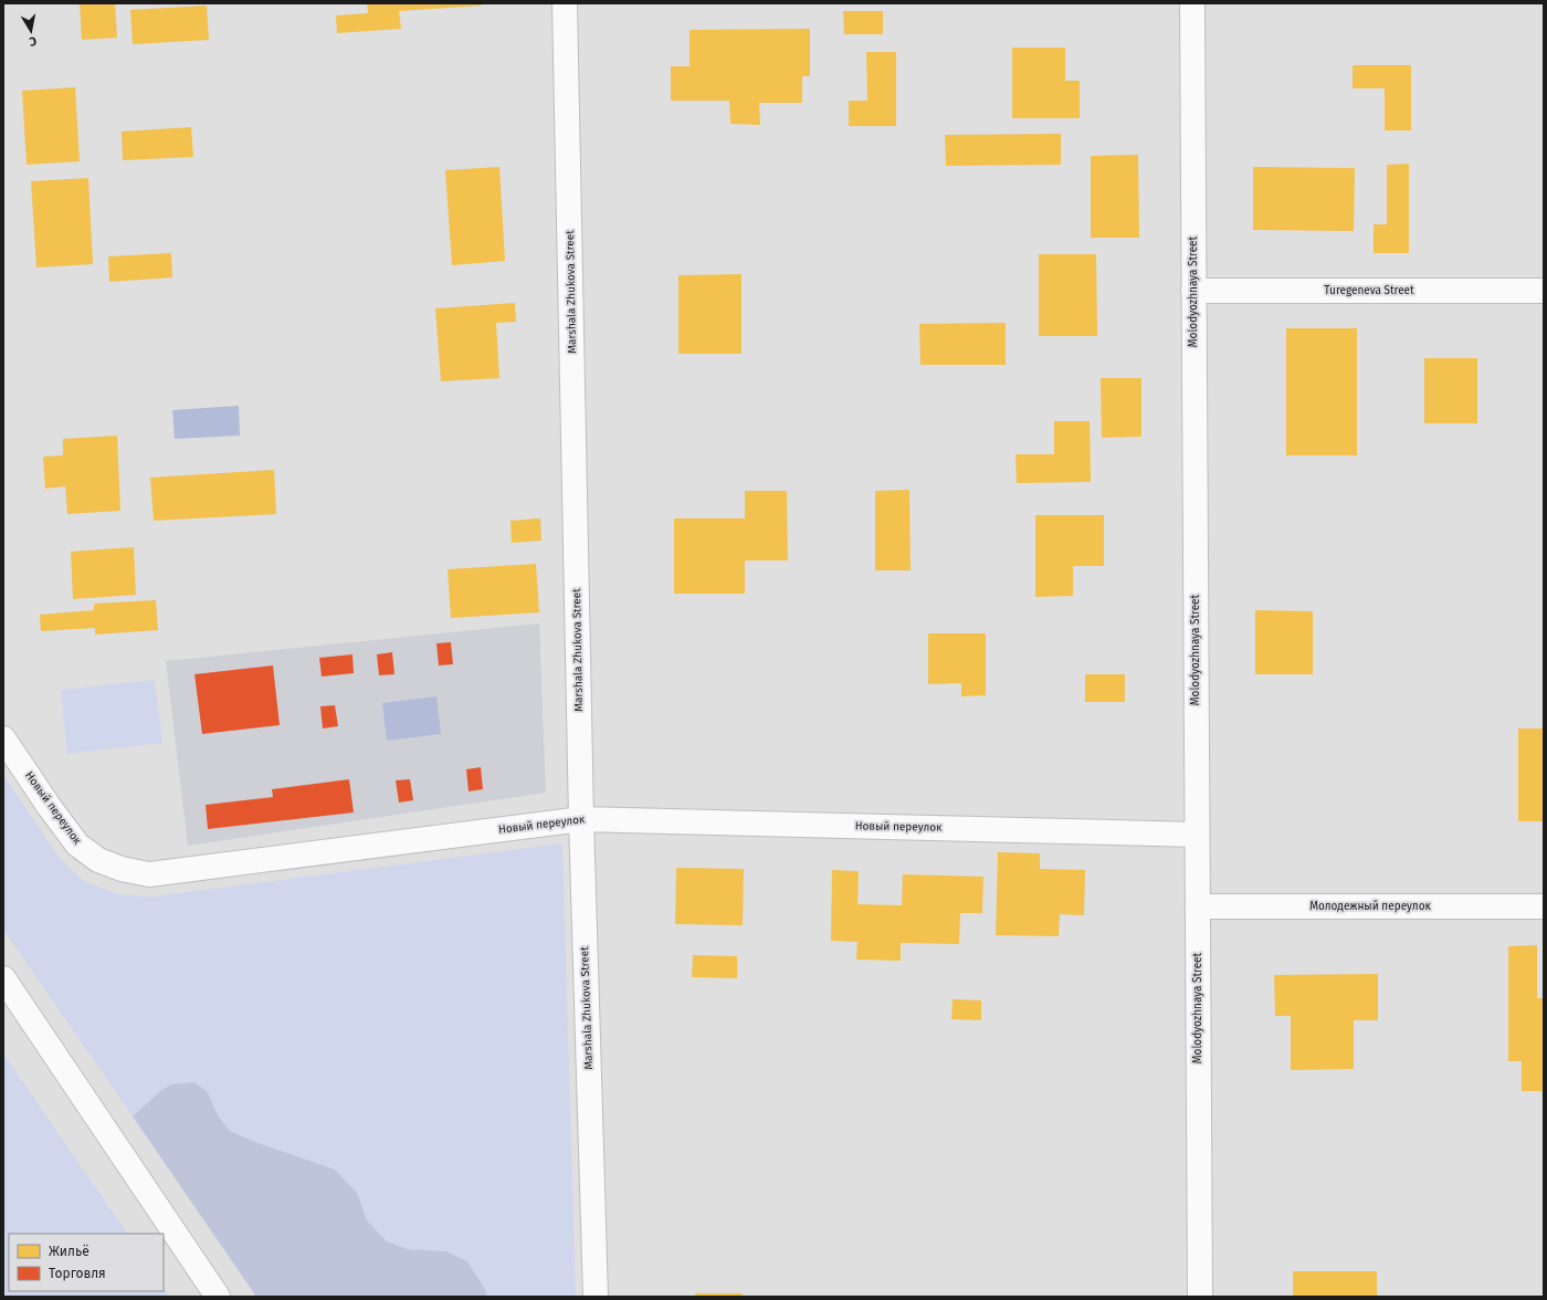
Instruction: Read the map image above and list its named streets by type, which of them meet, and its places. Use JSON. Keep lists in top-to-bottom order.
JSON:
{
  "streets": {
    "street": [
      "Turegeneva Street",
      "Marshala Zhukova Street",
      "Molodyozhnaya Street",
      "Новый переулок",
      "Молодежный переулок"
    ]
  },
  "crossings": [
    ["Turegeneva Street", "Molodyozhnaya Street"],
    ["Marshala Zhukova Street", "Новый переулок"],
    ["Molodyozhnaya Street", "Новый переулок"],
    ["Molodyozhnaya Street", "Молодежный переулок"]
  ],
  "legend": ["Жильё", "Торговля"],
  "north": "bottom"
}
